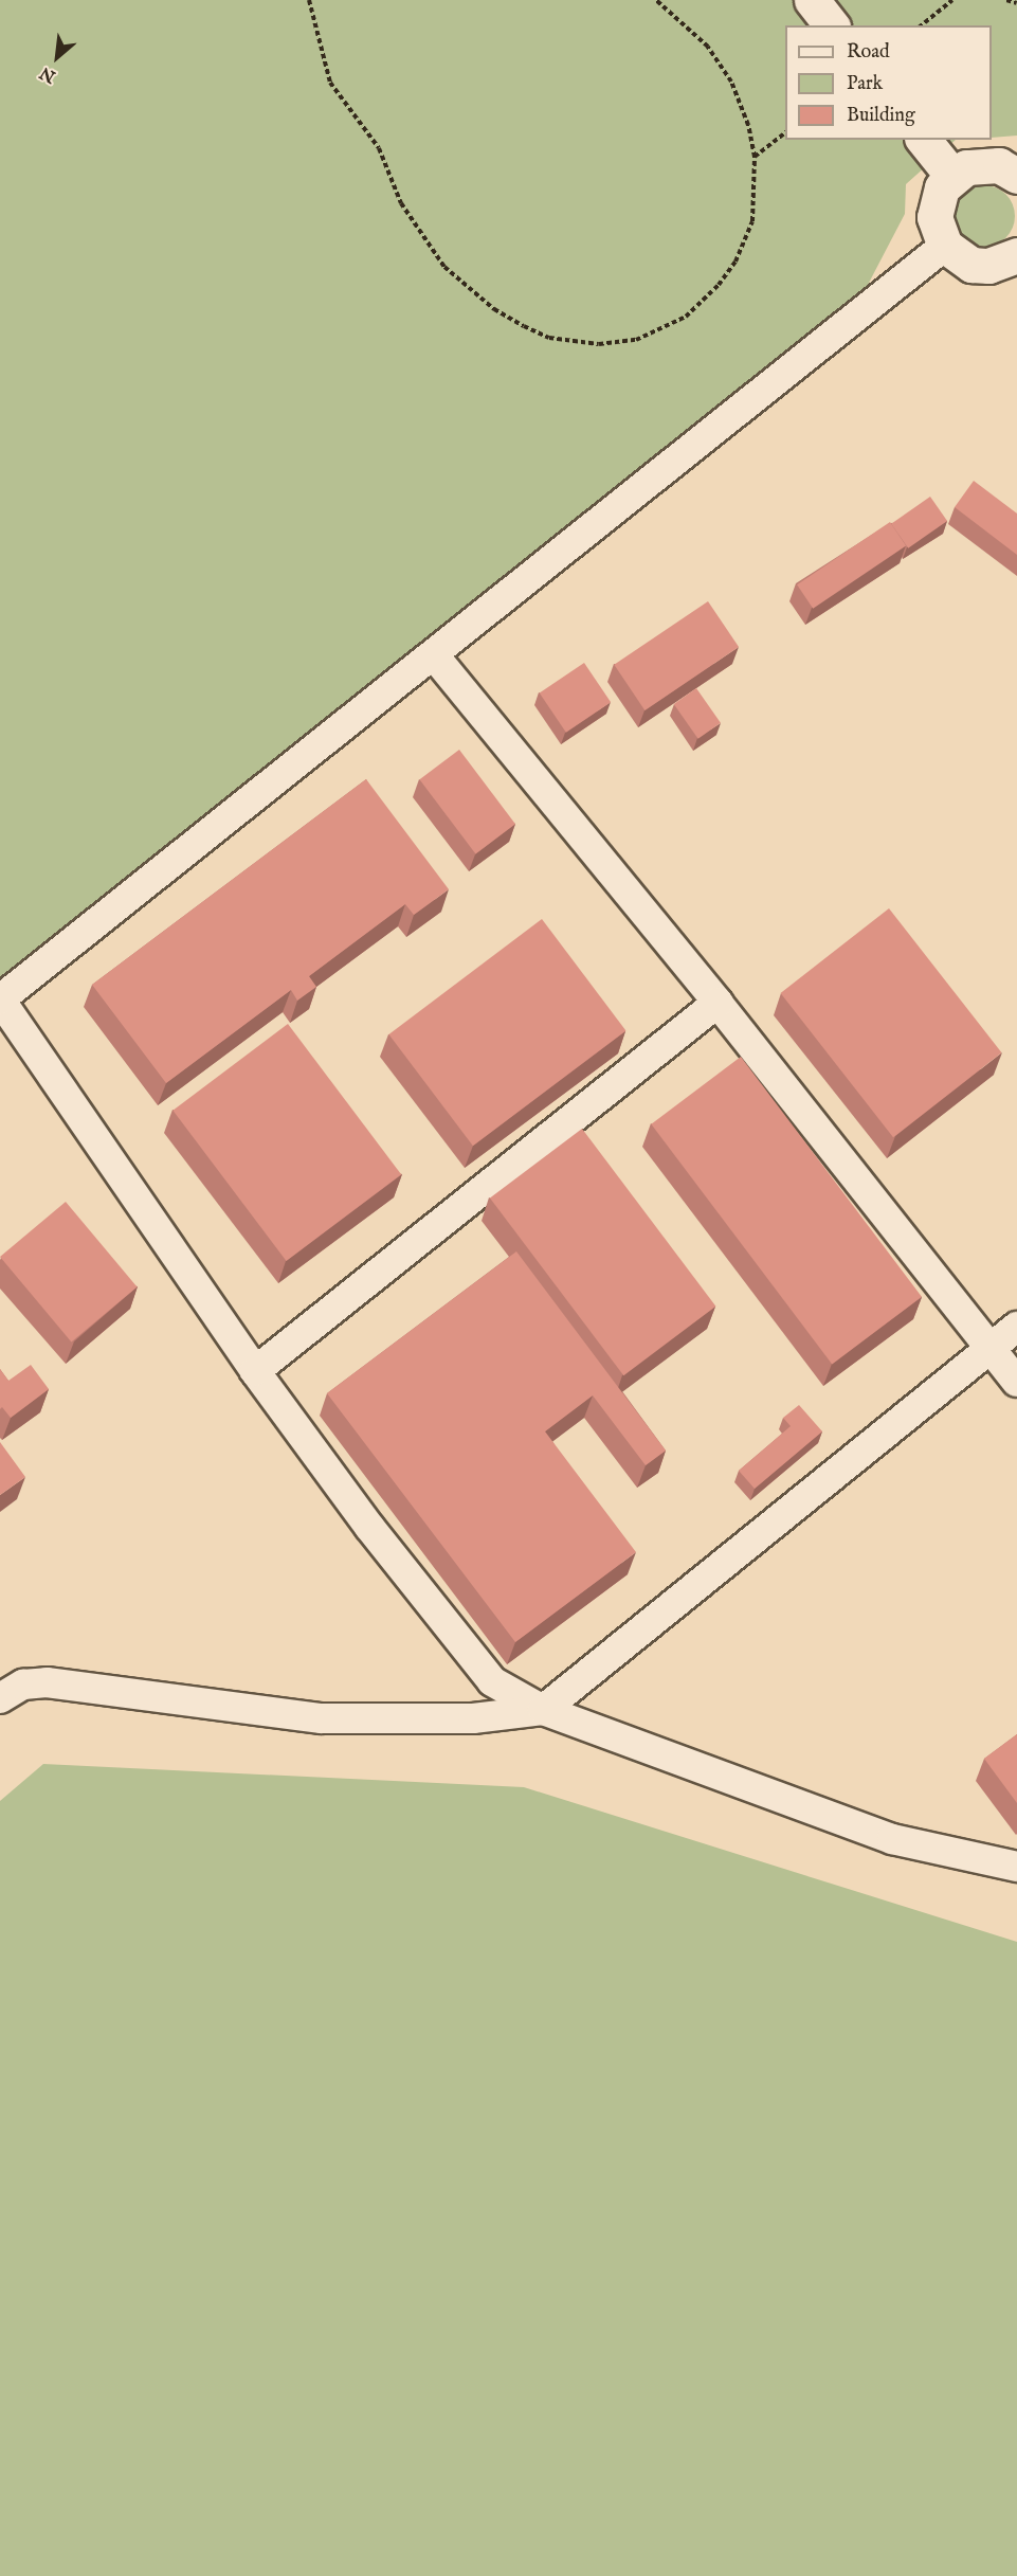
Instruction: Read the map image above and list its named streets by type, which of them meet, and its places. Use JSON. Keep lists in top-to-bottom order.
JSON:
{
  "legend": ["Road", "Park", "Building"],
  "north": "bottom left"
}
